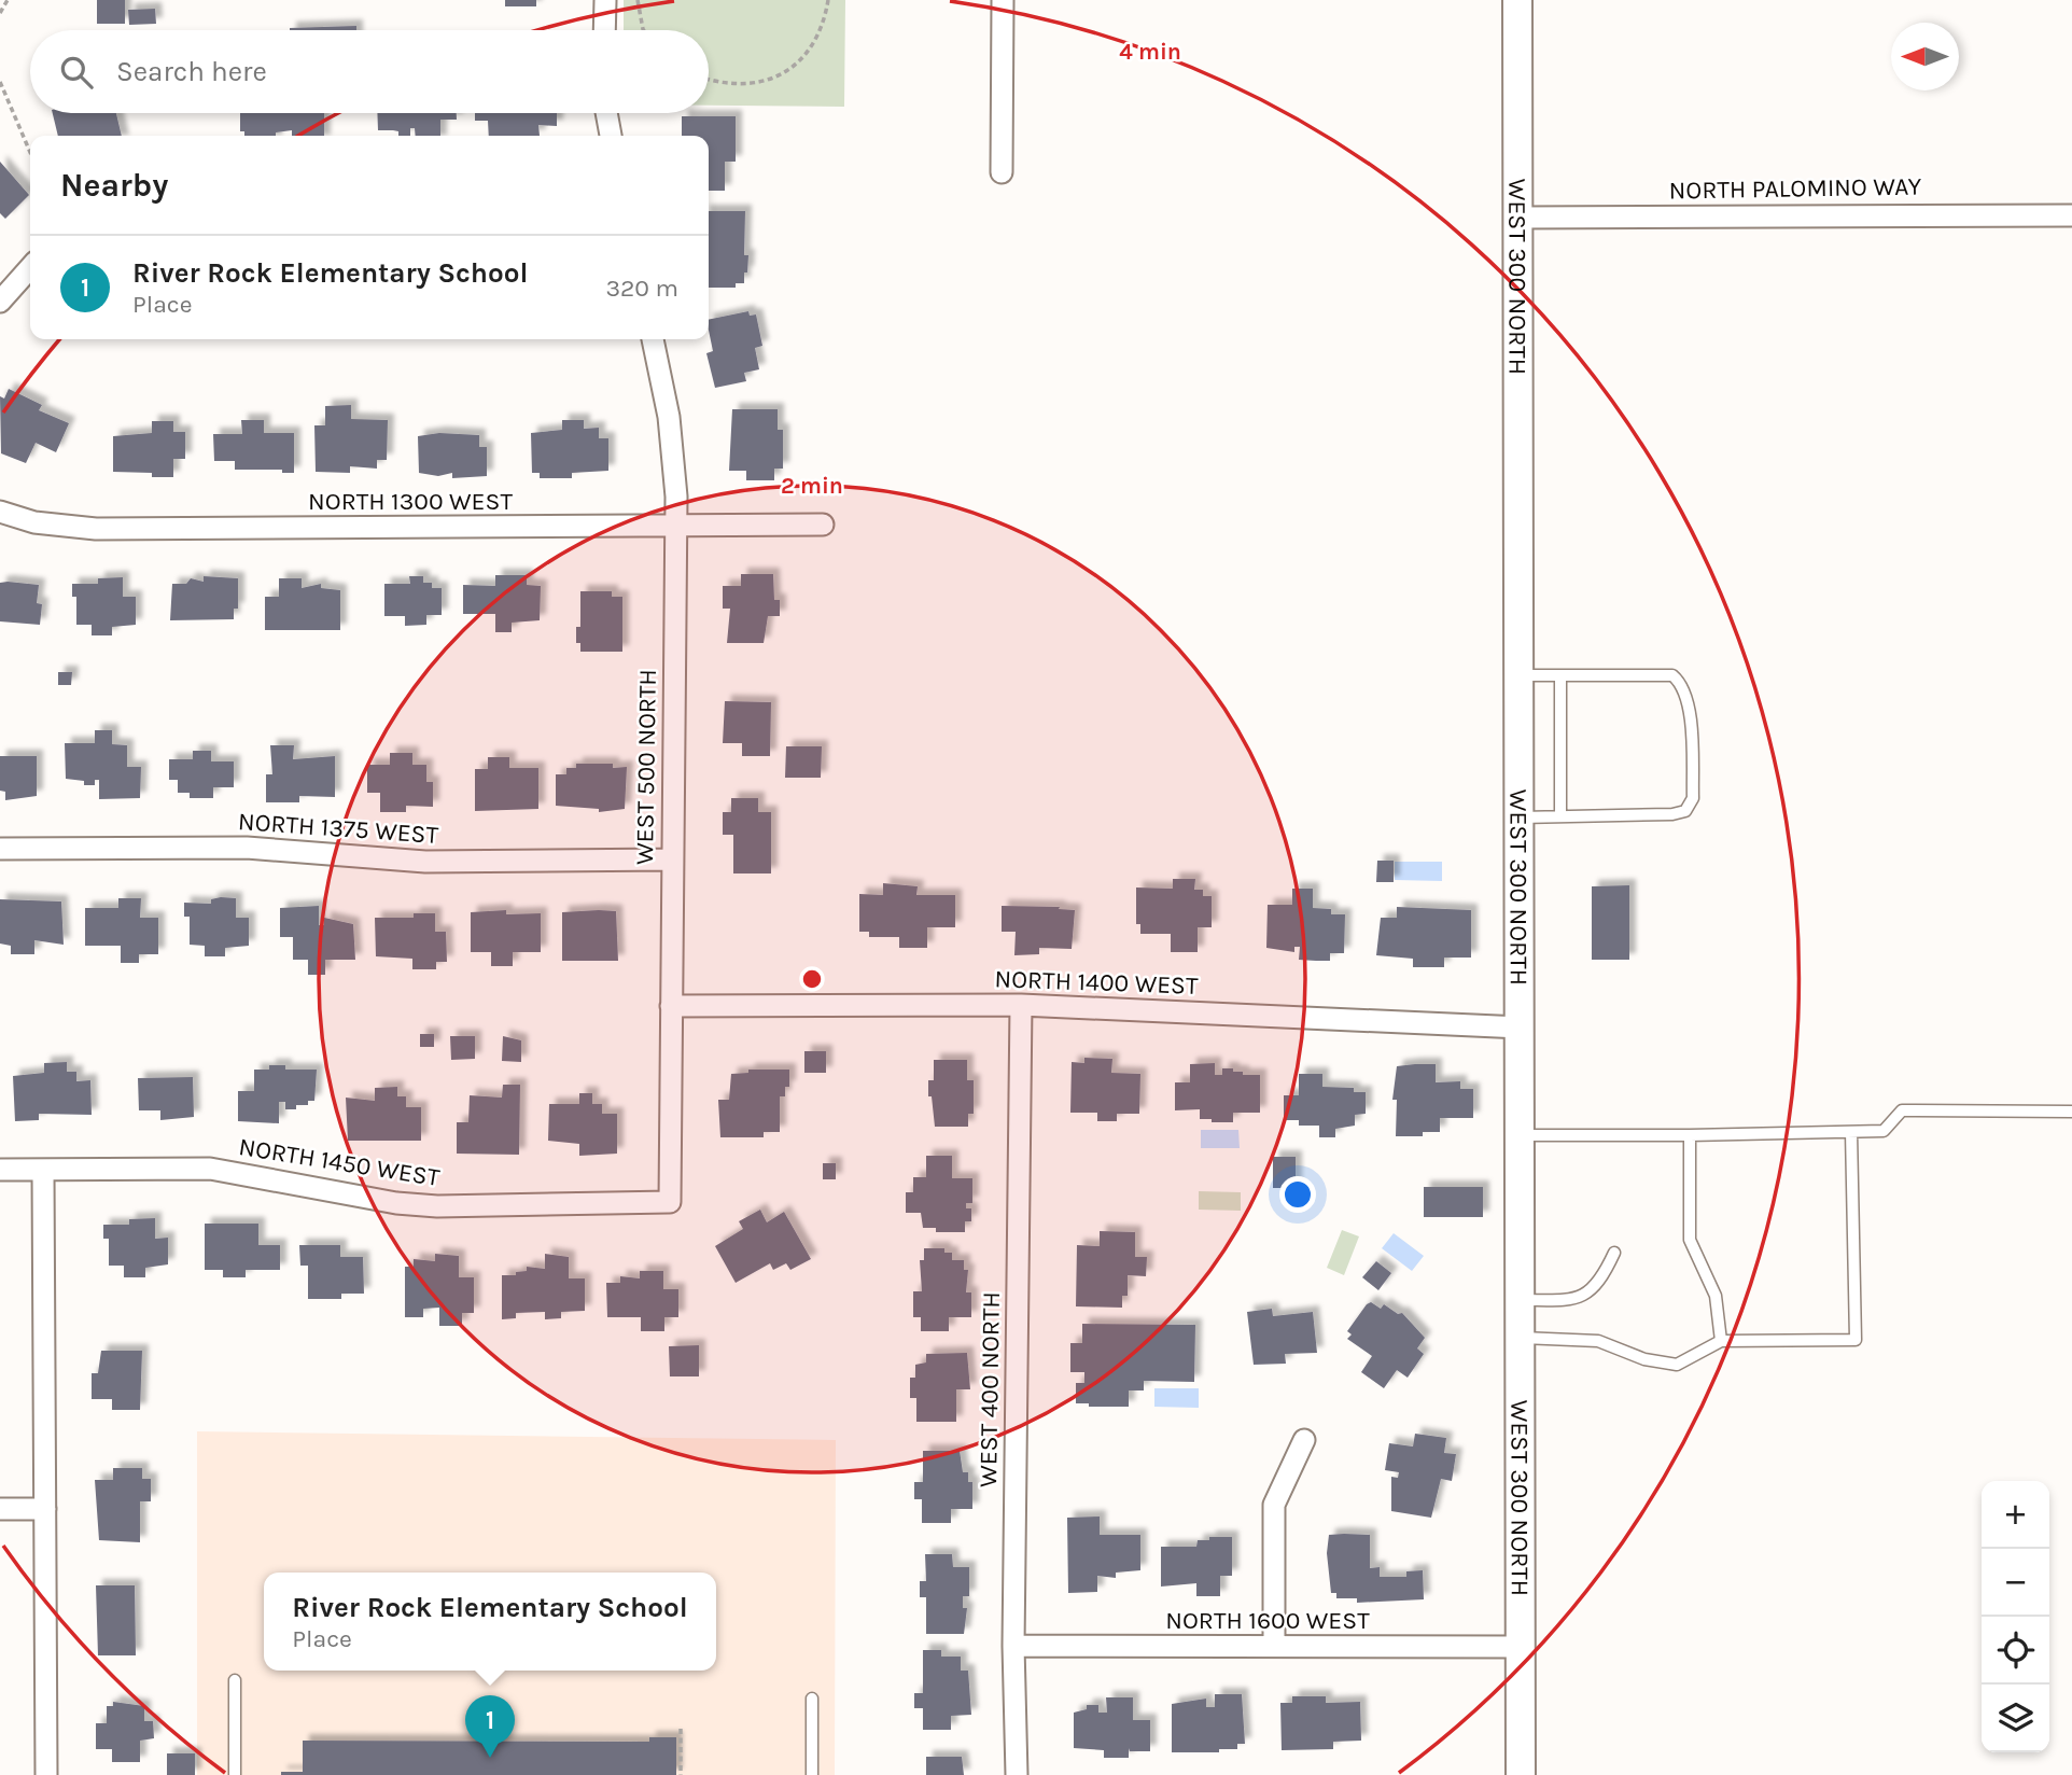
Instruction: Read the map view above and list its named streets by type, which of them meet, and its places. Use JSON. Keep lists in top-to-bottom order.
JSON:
{
  "streets": {
    "street": [
      "NORTH PALOMINO WAY",
      "WEST 300 NORTH",
      "NORTH 1300 WEST",
      "WEST 500 NORTH",
      "NORTH 1375 WEST",
      "NORTH 1400 WEST",
      "NORTH 1450 WEST",
      "WEST 400 NORTH",
      "NORTH 1600 WEST"
    ]
  },
  "crossings": [
    ["NORTH PALOMINO WAY", "WEST 300 NORTH"],
    ["WEST 300 NORTH", "NORTH 1400 WEST"],
    ["WEST 300 NORTH", "NORTH 1600 WEST"],
    ["NORTH 1300 WEST", "WEST 500 NORTH"],
    ["WEST 500 NORTH", "NORTH 1375 WEST"],
    ["WEST 500 NORTH", "NORTH 1400 WEST"],
    ["WEST 500 NORTH", "NORTH 1450 WEST"],
    ["NORTH 1400 WEST", "WEST 400 NORTH"],
    ["WEST 400 NORTH", "NORTH 1600 WEST"]
  ],
  "north": "left",
  "page": {
    "search": "Search here",
    "heading": "Nearby",
    "list": [
      {
        "mark": "1",
        "name": "River Rock Elementary School",
        "note": "Place",
        "value": "320 m"
      }
    ],
    "map_buttons": ["+", "−"],
    "popup": ["River Rock Elementary School", "Place"],
    "pins": "1"
  },
  "rings": ["4 min", "2 min"]
}
